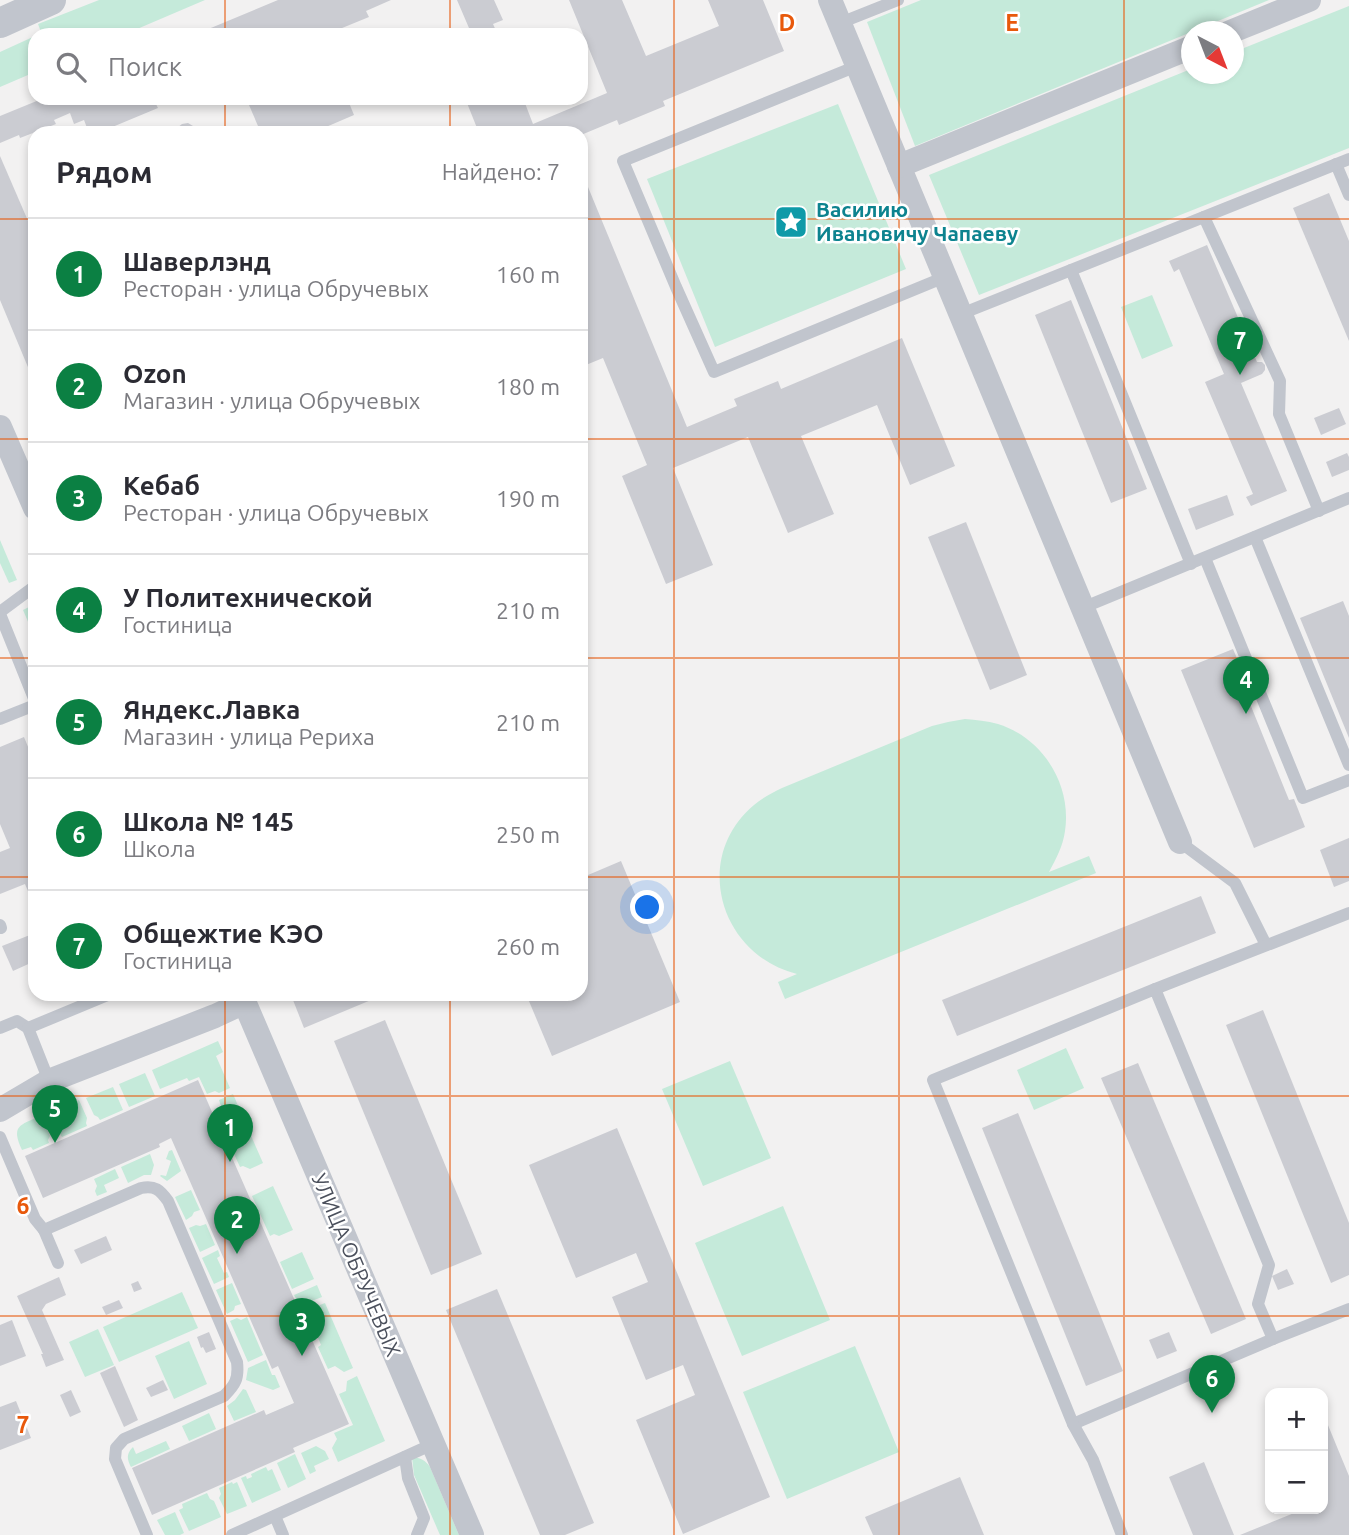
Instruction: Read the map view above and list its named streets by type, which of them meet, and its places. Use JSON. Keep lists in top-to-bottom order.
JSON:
{
  "streets": {
    "street": ["УЛИЦА ОБРУЧЕВЫХ"]
  },
  "places": {
    "place": ["Василию Ивановичу Чапаеву"]
  },
  "north": "bottom right",
  "page": {
    "search": "Поиск",
    "heading": ["Рядом", "Найдено: 7"],
    "list": [
      {
        "mark": "1",
        "name": "Шаверлэнд",
        "note": "Ресторан · улица Обручевых",
        "value": "160 m"
      },
      {
        "mark": "2",
        "name": "Ozon",
        "note": "Магазин · улица Обручевых",
        "value": "180 m"
      },
      {
        "mark": "3",
        "name": "Кебаб",
        "note": "Ресторан · улица Обручевых",
        "value": "190 m"
      },
      {
        "mark": "4",
        "name": "У Политехнической",
        "note": "Гостиница",
        "value": "210 m"
      },
      {
        "mark": "5",
        "name": "Яндекс.Лавка",
        "note": "Магазин · улица Рериха",
        "value": "210 m"
      },
      {
        "mark": "6",
        "name": "Школа № 145",
        "note": "Школа",
        "value": "250 m"
      },
      {
        "mark": "7",
        "name": "Общежтие КЭО",
        "note": "Гостиница",
        "value": "260 m"
      }
    ],
    "pins": [
      "7",
      "4",
      "5",
      "1",
      "2",
      "3",
      "6"
    ],
    "map_buttons": ["+", "−"]
  },
  "grid": {
    "columns": ["D", "E"],
    "rows": ["6", "7"]
  }
}
